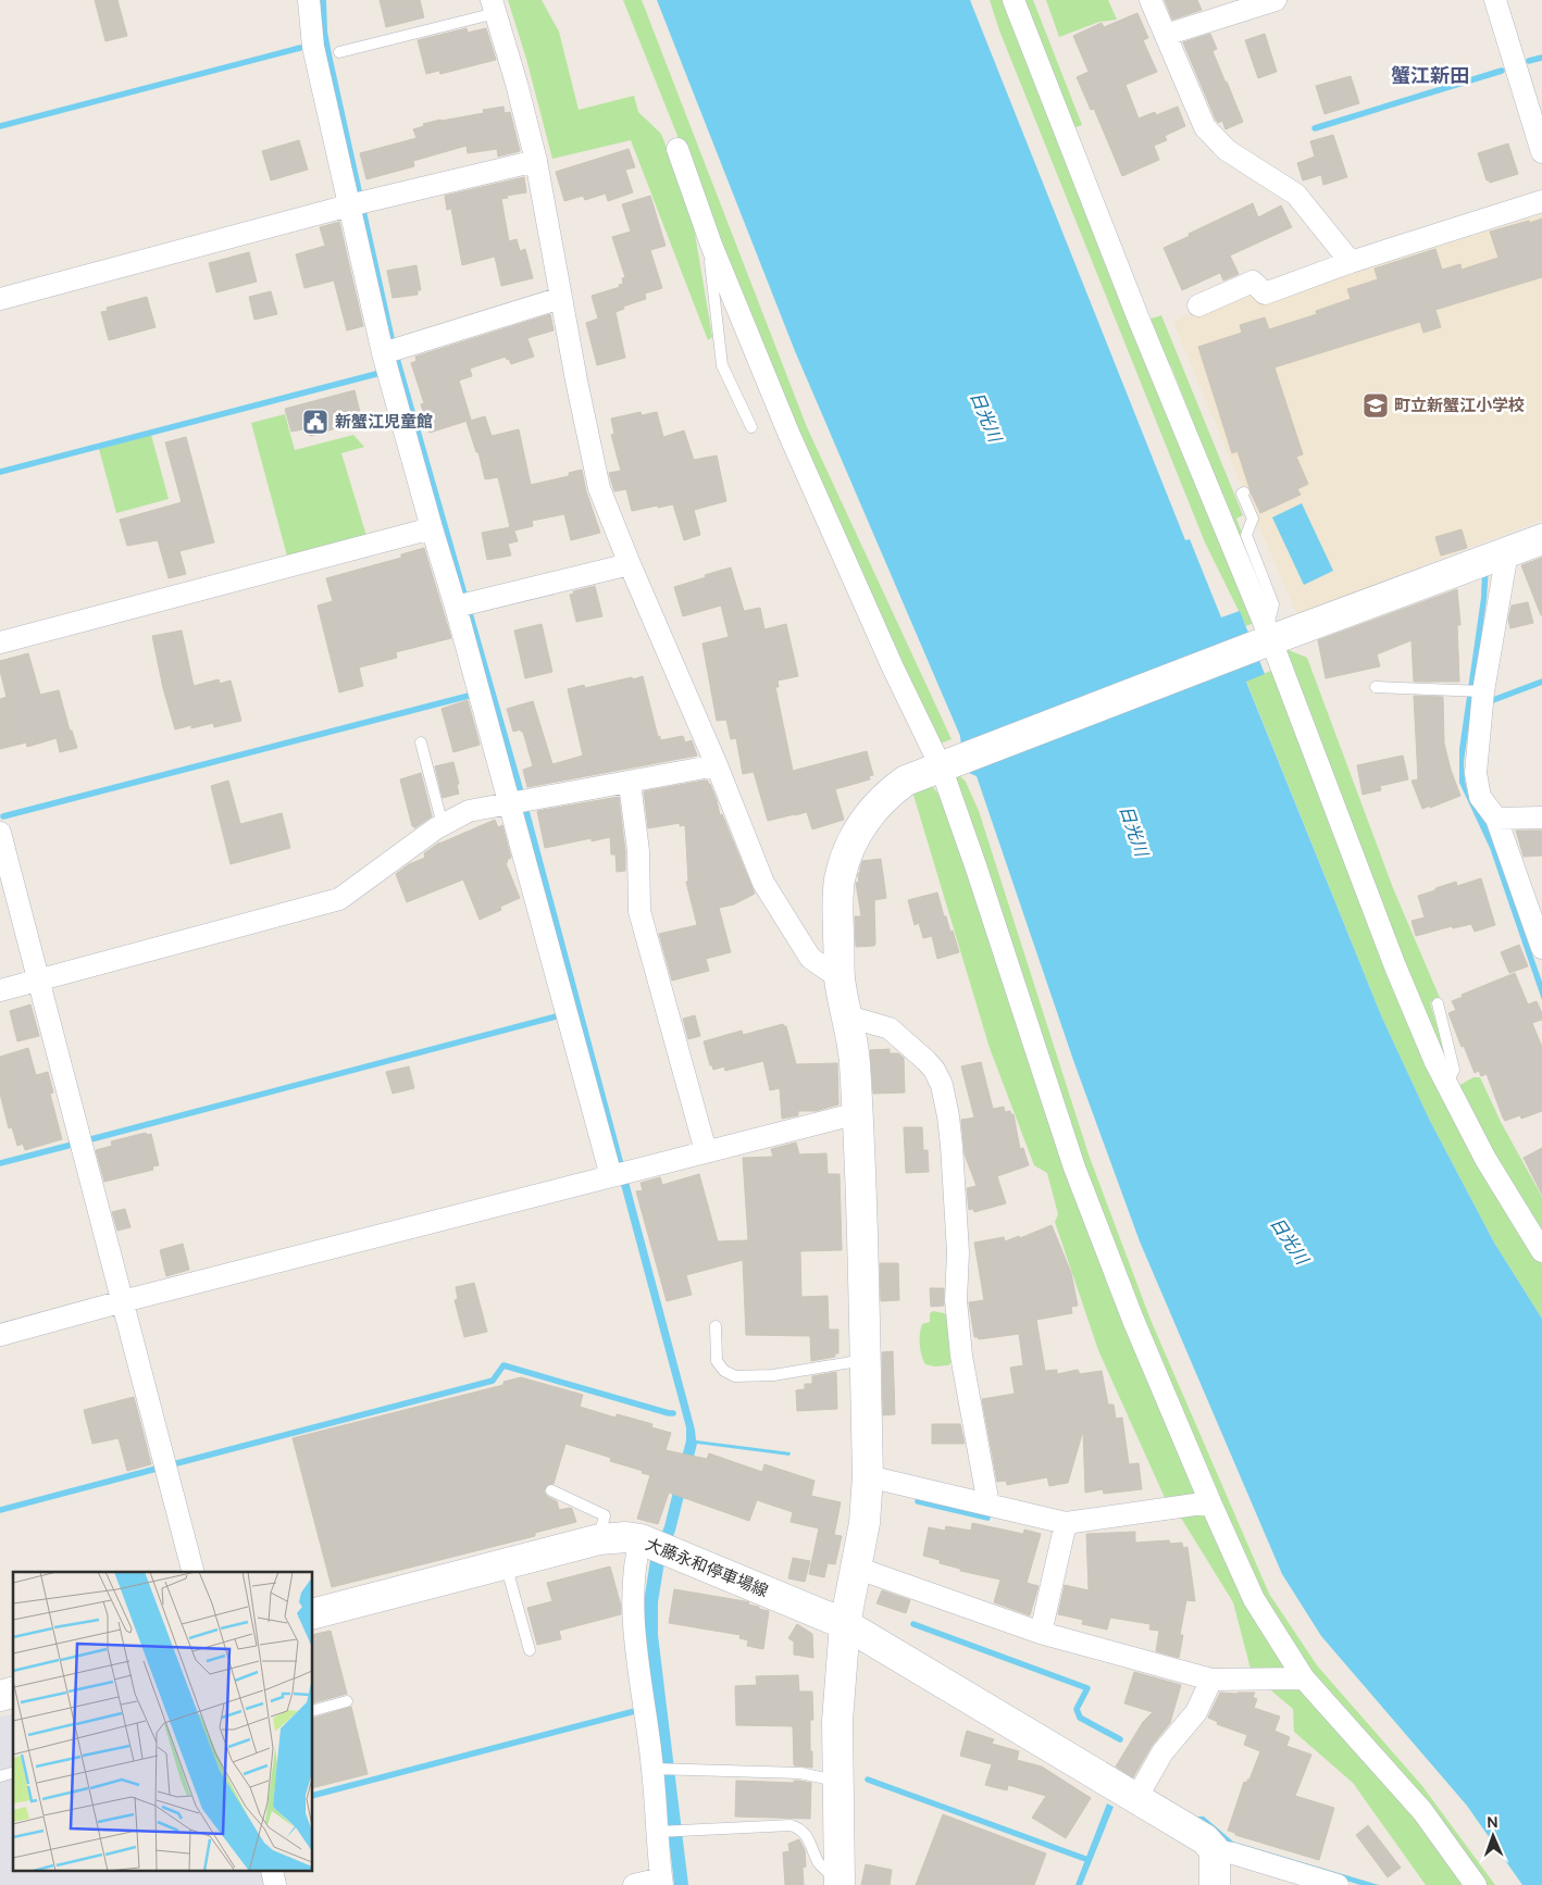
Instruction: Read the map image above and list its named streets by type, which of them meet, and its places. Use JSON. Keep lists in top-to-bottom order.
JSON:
{
  "streets": {
    "street": ["大藤永和停車場線"]
  },
  "districts": ["蟹江新田"],
  "water": ["日光川"],
  "places": {
    "school or university": ["町立新蟹江小学校"],
    "public building": ["新蟹江児童館"]
  },
  "north": "top"
}
